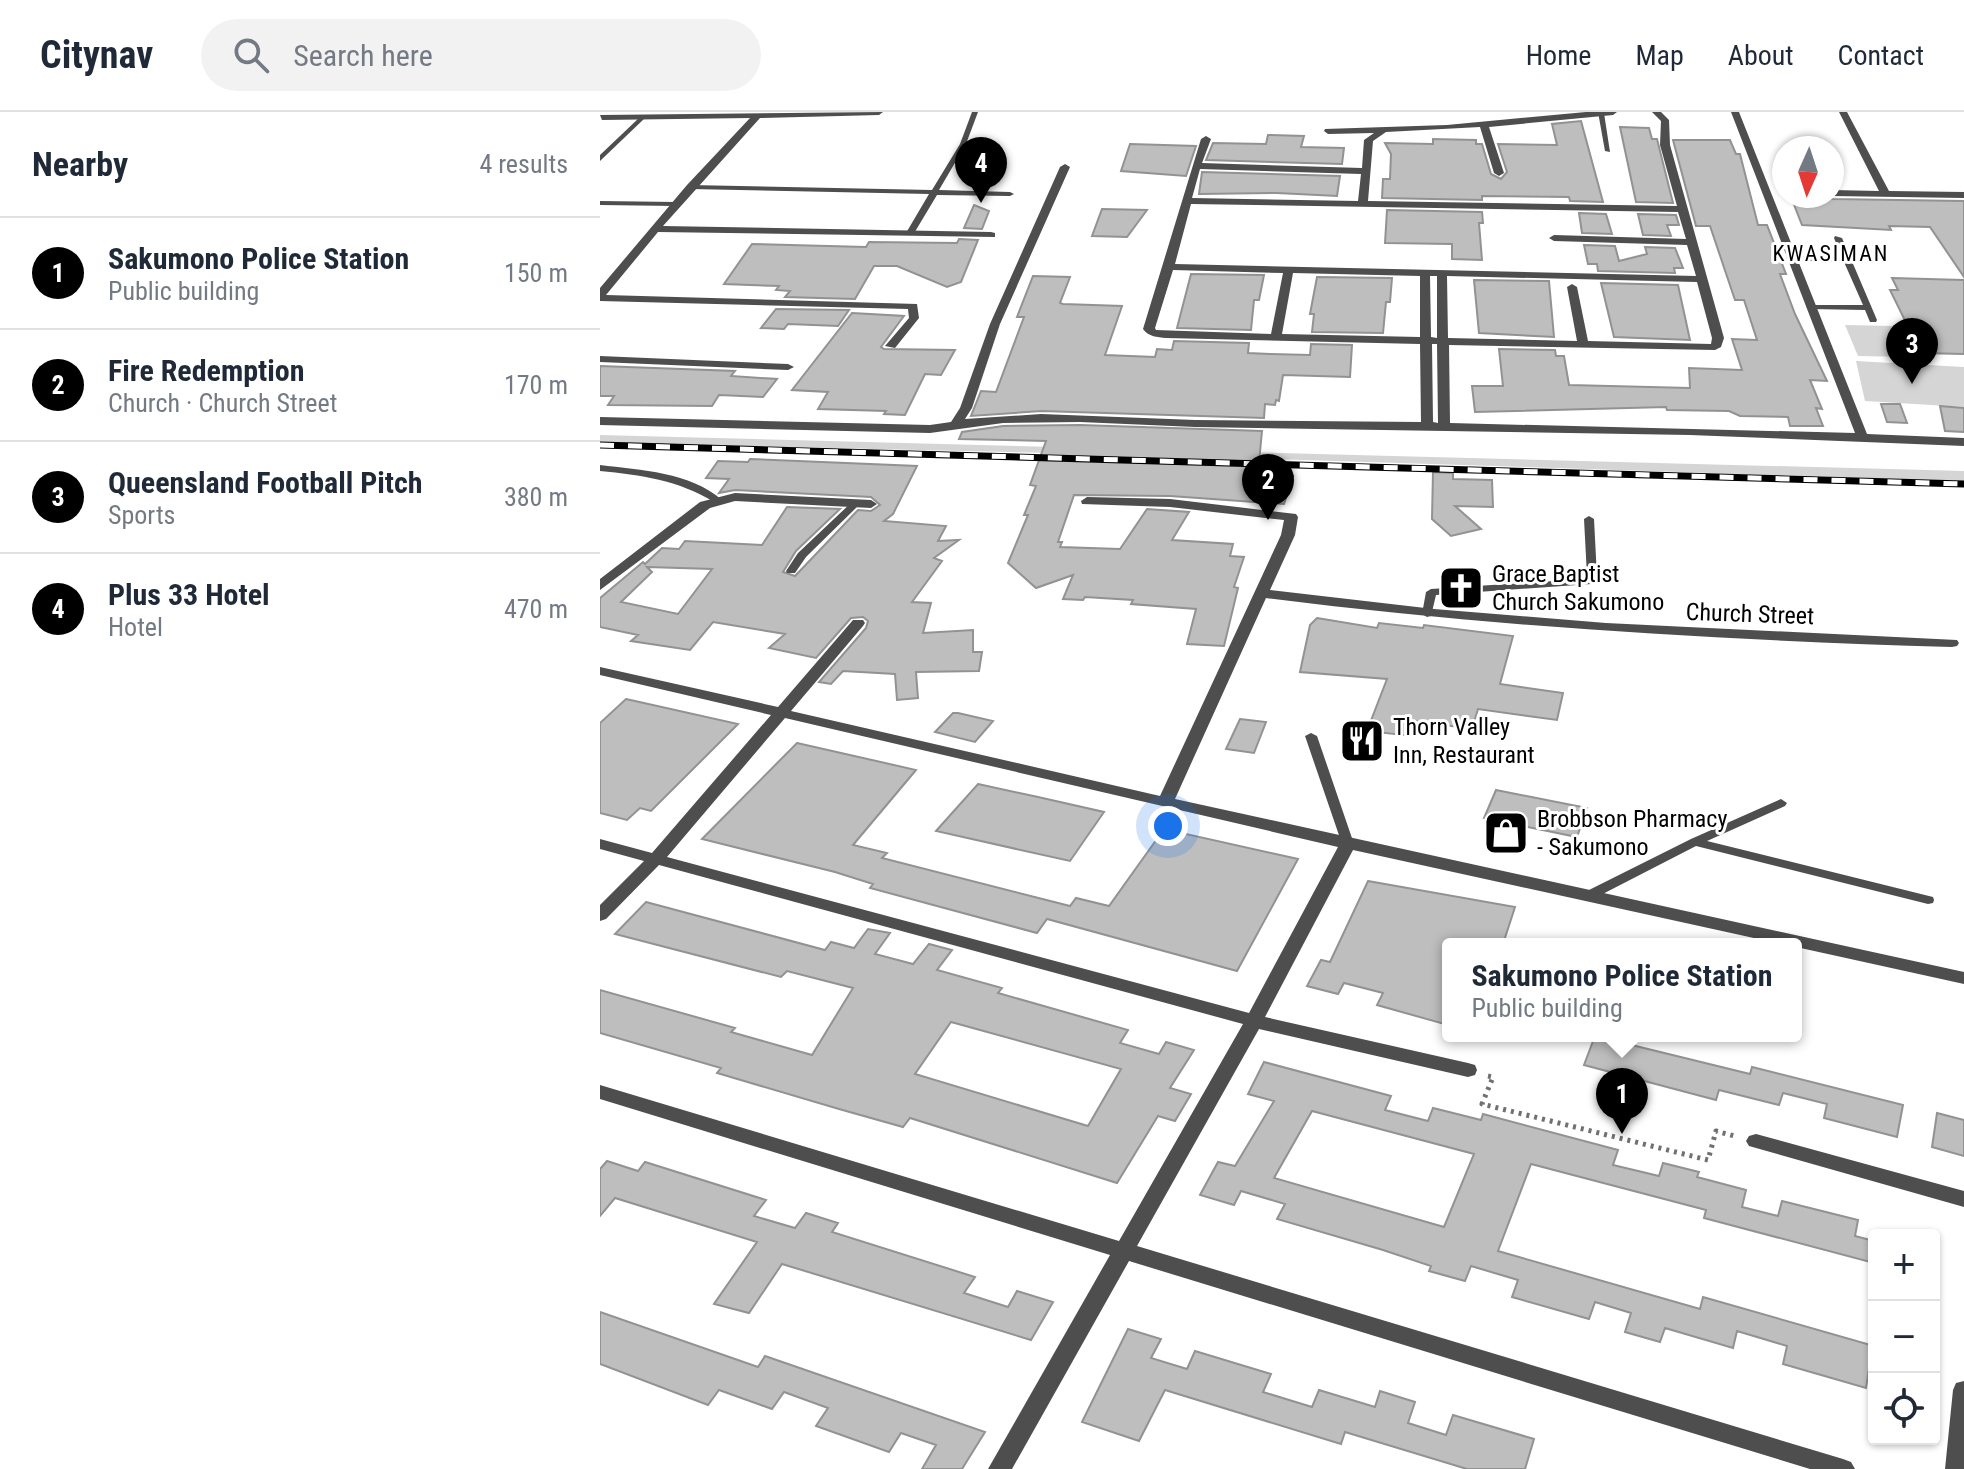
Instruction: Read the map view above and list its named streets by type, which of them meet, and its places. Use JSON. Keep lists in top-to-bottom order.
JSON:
{
  "streets": {
    "street": ["Church Street"]
  },
  "districts": ["KWASIMAN"],
  "places": {
    "church": ["Grace Baptist Church Sakumono"],
    "restaurant": ["Thorn Valley Inn, Restaurant"],
    "shop": ["Brobbson Pharmacy - Sakumono"]
  },
  "north": "bottom",
  "page": {
    "header": "Citynav",
    "search": "Search here",
    "nav": [
      "Home",
      "Map",
      "About",
      "Contact"
    ],
    "heading": ["Nearby", "4 results"],
    "pins": [
      "4",
      "3",
      "2",
      "1"
    ],
    "list": [
      {
        "mark": "1",
        "name": "Sakumono Police Station",
        "note": "Public building",
        "value": "150 m"
      },
      {
        "mark": "2",
        "name": "Fire Redemption",
        "note": "Church · Church Street",
        "value": "170 m"
      },
      {
        "mark": "3",
        "name": "Queensland Football Pitch",
        "note": "Sports",
        "value": "380 m"
      },
      {
        "mark": "4",
        "name": "Plus 33 Hotel",
        "note": "Hotel",
        "value": "470 m"
      }
    ],
    "popup": ["Sakumono Police Station", "Public building"],
    "map_buttons": ["+", "−"]
  }
}
